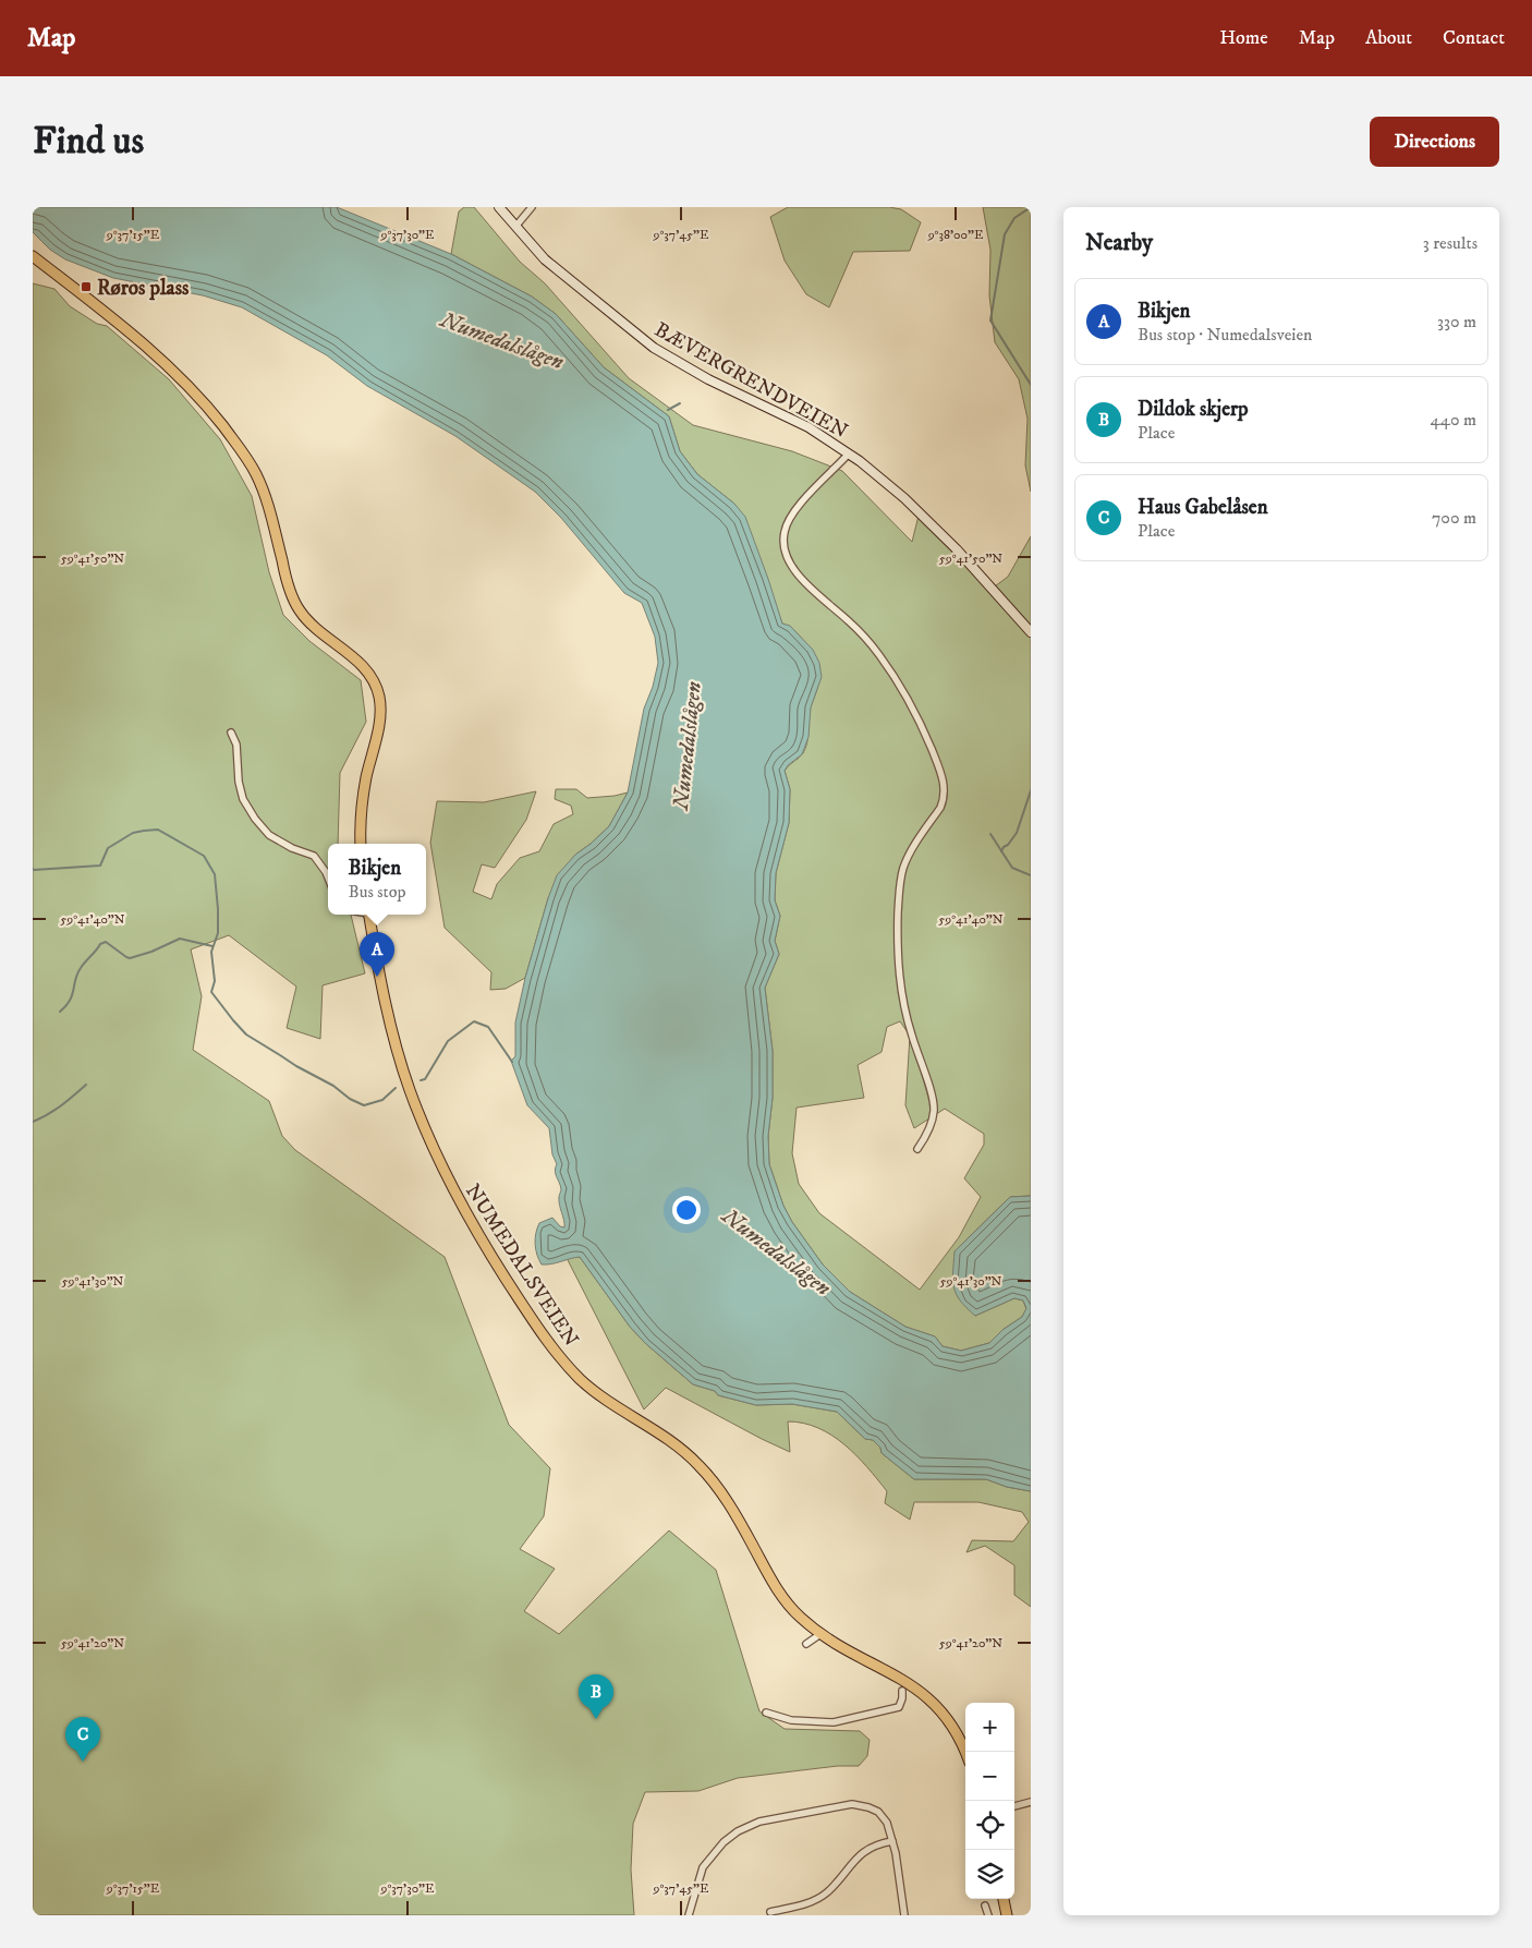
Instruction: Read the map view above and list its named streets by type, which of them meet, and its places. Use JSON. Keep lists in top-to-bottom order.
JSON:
{
  "streets": {
    "main road": ["BÆVERGRENDVEIEN", "NUMEDALSVEIEN"]
  },
  "water": ["Numedalslågen"],
  "places": {
    "transit": ["Røros plass"]
  },
  "page": {
    "header": "Map",
    "nav": [
      "Home",
      "Map",
      "About",
      "Contact"
    ],
    "buttons": "Directions",
    "title": "Find us",
    "heading": ["Nearby", "3 results"],
    "list": [
      {
        "mark": "A",
        "name": "Bikjen",
        "note": "Bus stop · Numedalsveien",
        "value": "330 m"
      },
      {
        "mark": "B",
        "name": "Dildok skjerp",
        "note": "Place",
        "value": "440 m"
      },
      {
        "mark": "C",
        "name": "Haus Gabelåsen",
        "note": "Place",
        "value": "700 m"
      }
    ],
    "popup": ["Bikjen", "Bus stop"],
    "pins": ["A", "B", "C"],
    "map_buttons": ["+", "−"]
  },
  "coordinates": [
    "9°37'15\"E",
    "9°37'30\"E",
    "9°37'45\"E",
    "9°38'00\"E",
    "59°41'50\"N",
    "59°41'40\"N",
    "59°41'30\"N",
    "59°41'20\"N"
  ]
}
